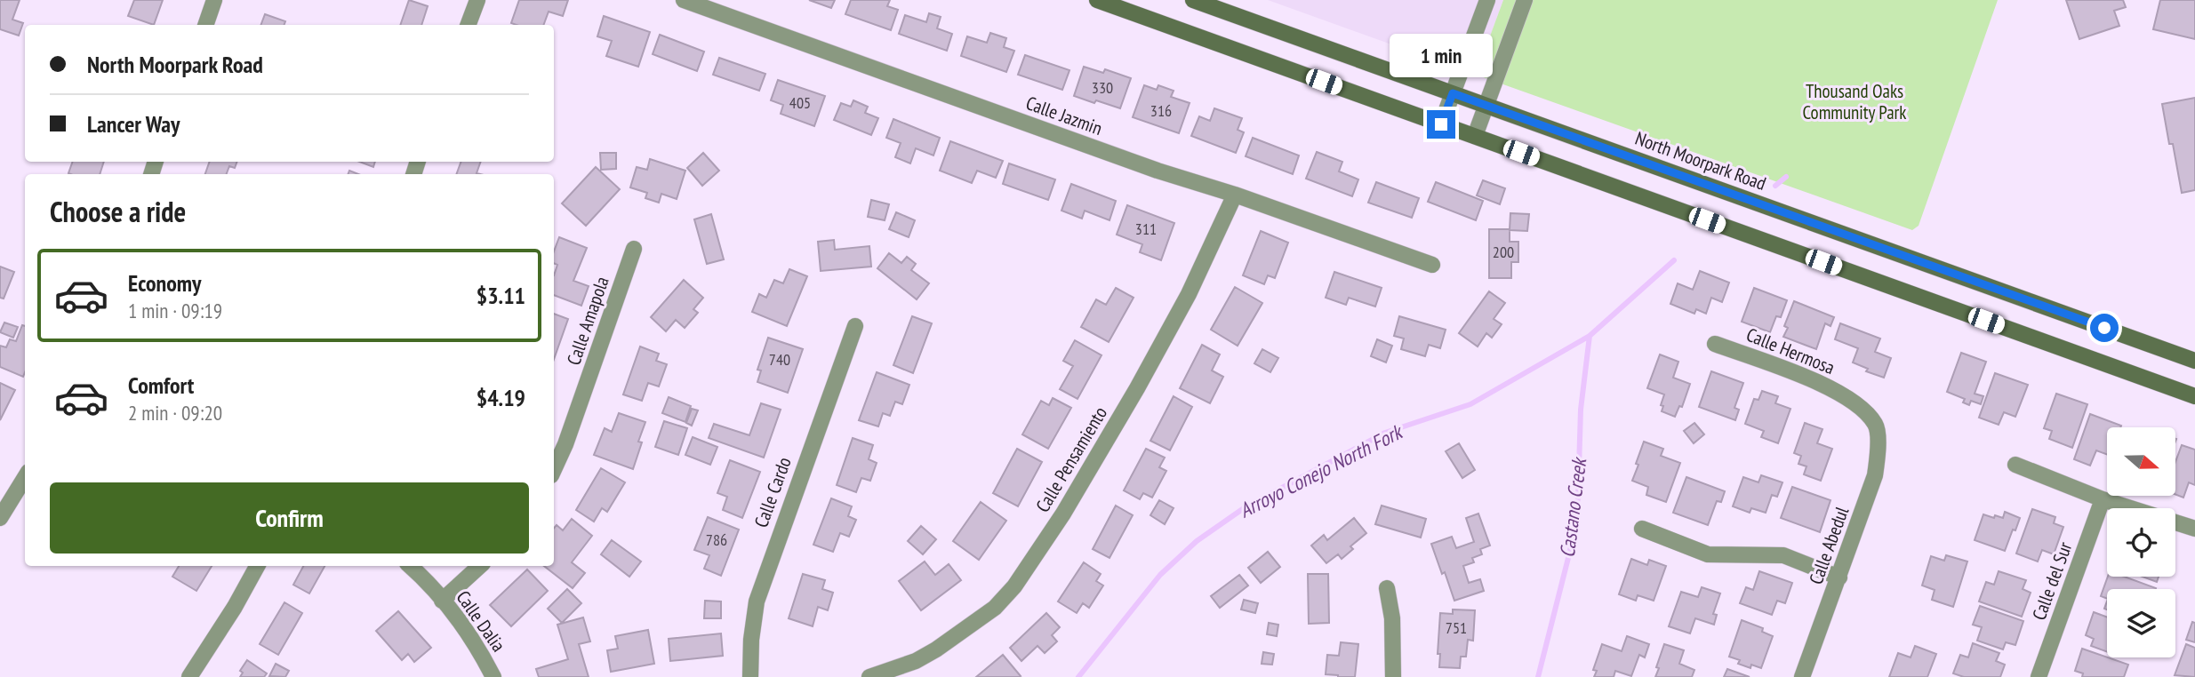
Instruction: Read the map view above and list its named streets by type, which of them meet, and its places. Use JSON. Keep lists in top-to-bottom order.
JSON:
{
  "streets": {
    "main road": ["North Moorpark Road"],
    "street": [
      "Calle Jazmin",
      "Calle Amapola",
      "Calle Hermosa",
      "Calle Pensamiento",
      "Calle Cardo",
      "Calle Abedul",
      "Calle del Sur",
      "Calle Dalia"
    ]
  },
  "crossings": [
    ["Calle Jazmin", "Calle Pensamiento"],
    ["Calle Hermosa", "Calle Abedul"]
  ],
  "water": ["Arroyo Conejo North Fork", "Castano Creek"],
  "parks": ["Thousand Oaks Community Park"],
  "house_numbers": [
    "330",
    "405",
    "316",
    "311",
    "200",
    "740",
    "786",
    "751"
  ],
  "north": "right",
  "page": {
    "banner": ["North Moorpark Road", "Lancer Way"],
    "bubble": "1 min",
    "heading": "Choose a ride",
    "list": [
      {
        "name": "Economy",
        "note": "1 min · 09:19",
        "value": "$3.11"
      },
      {
        "name": "Comfort",
        "note": "2 min · 09:20",
        "value": "$4.19"
      }
    ],
    "buttons": "Confirm"
  }
}
